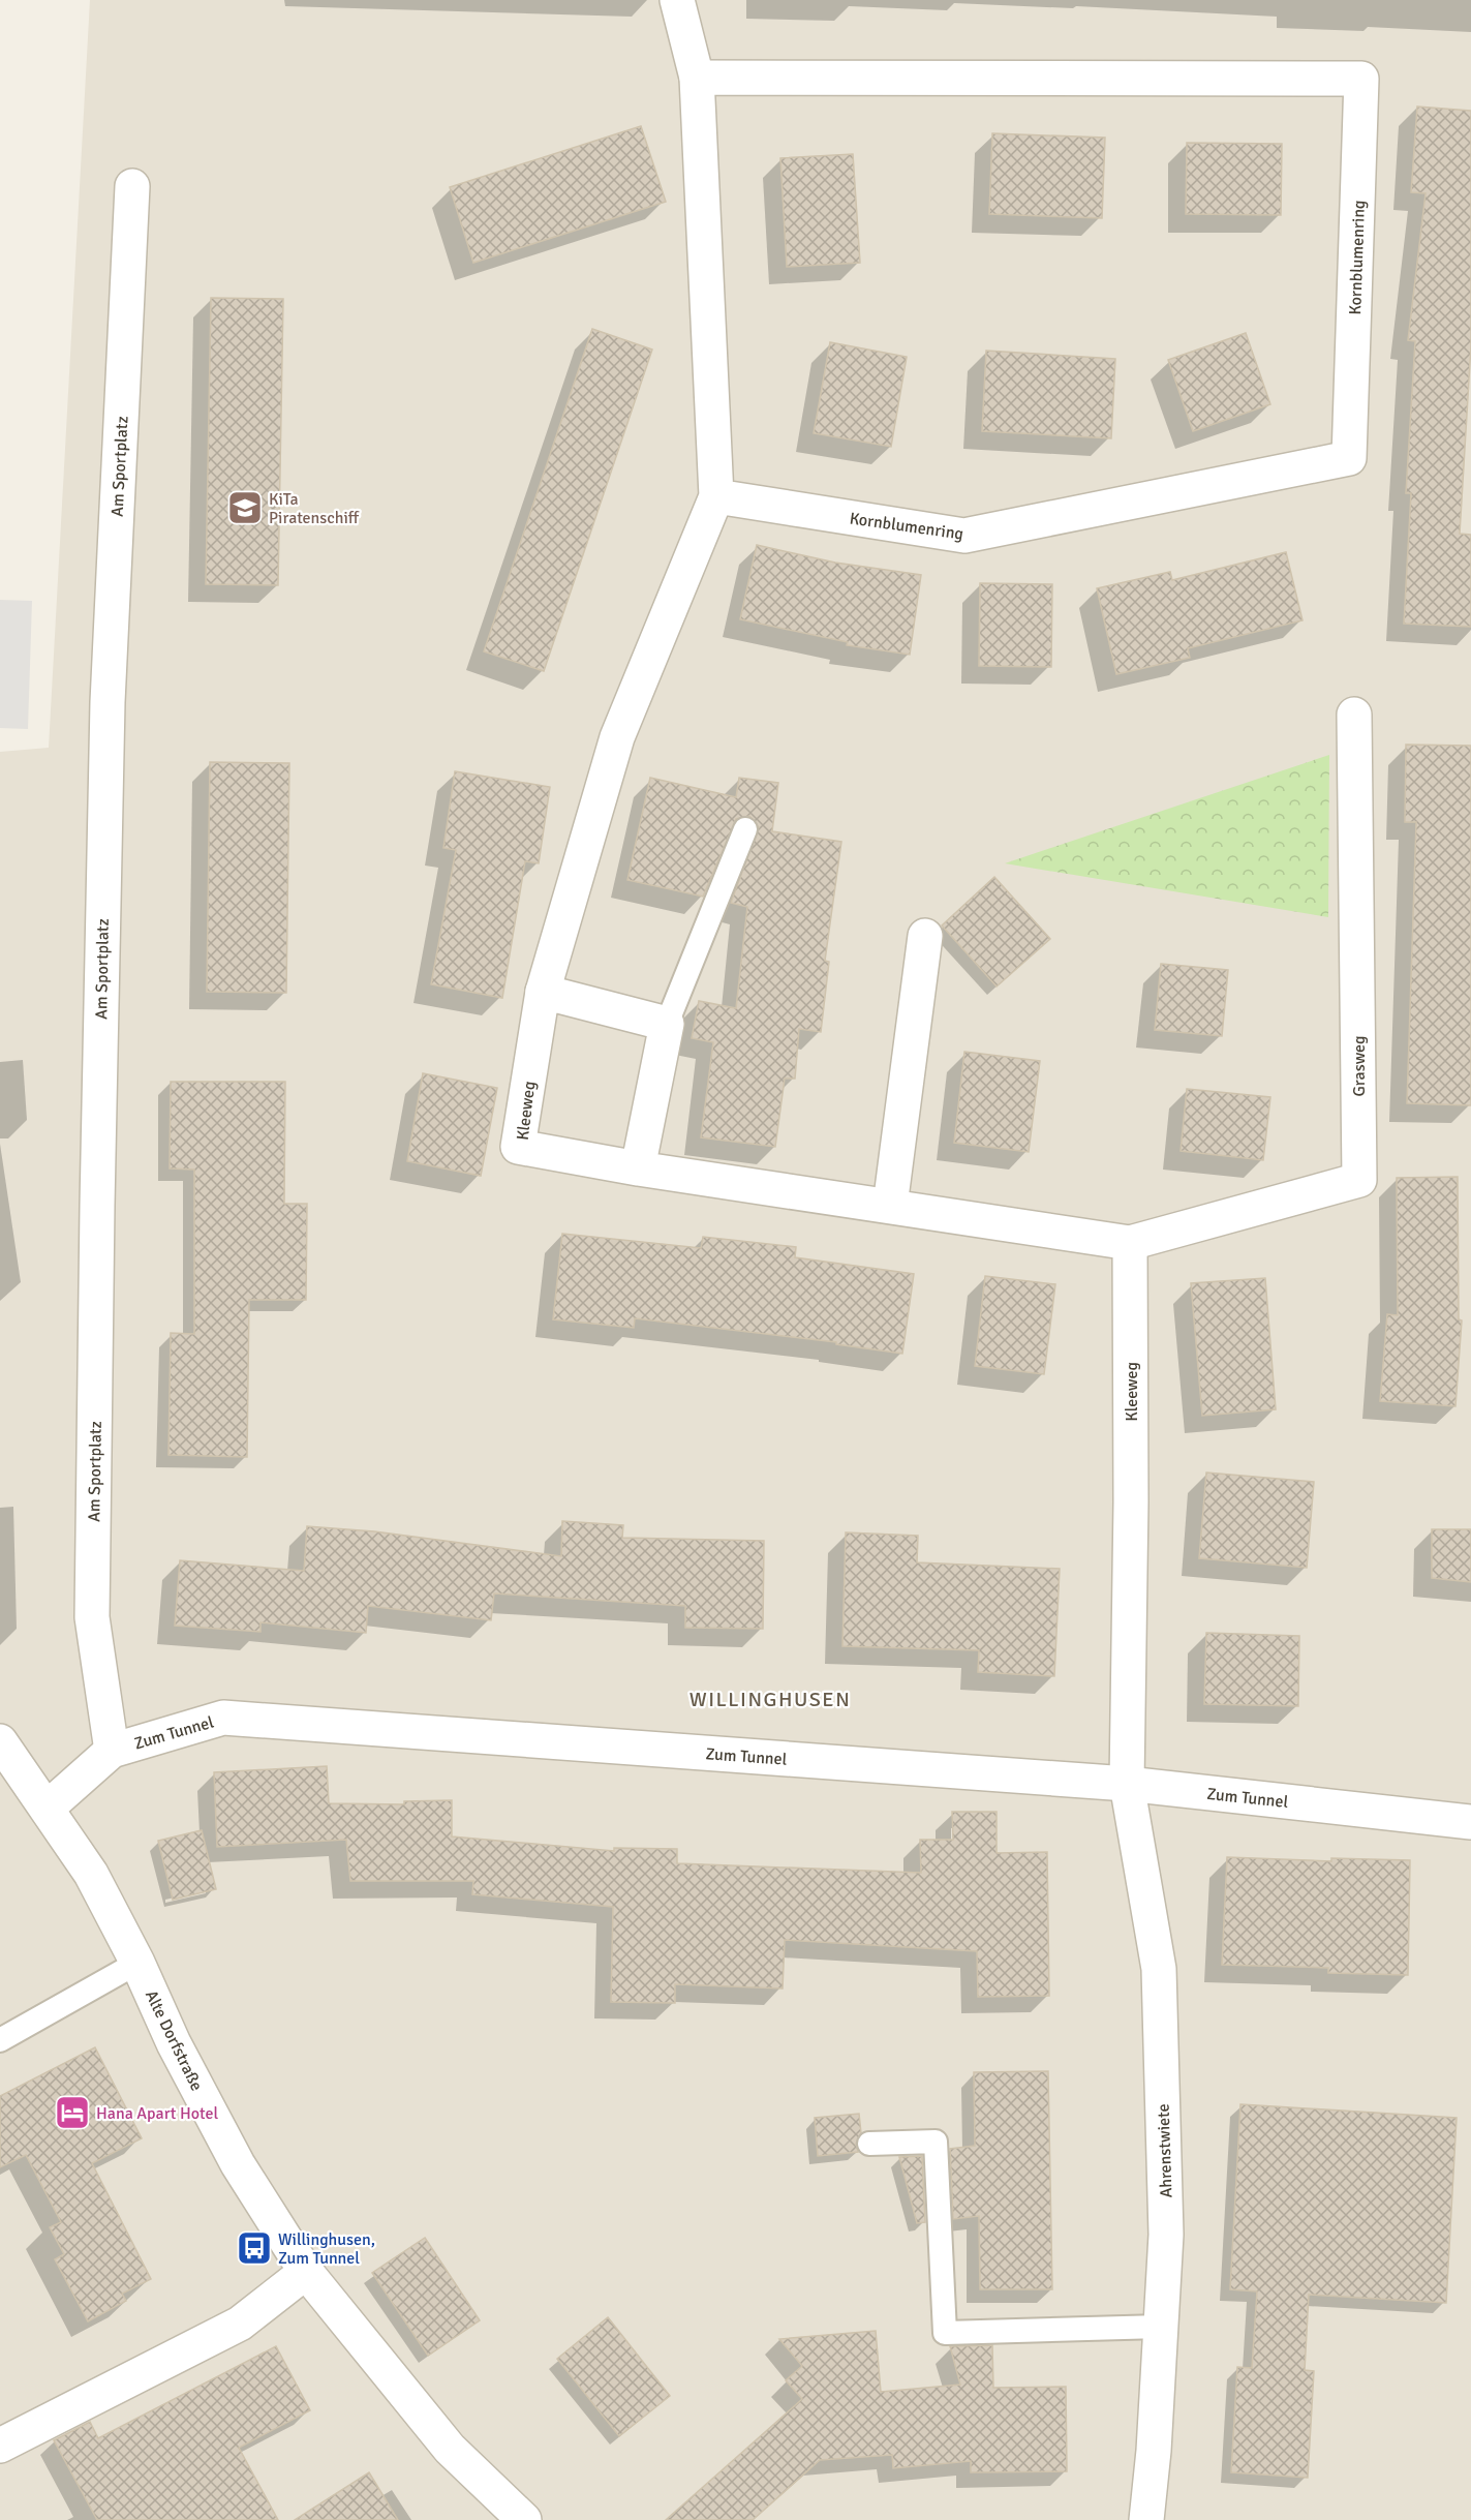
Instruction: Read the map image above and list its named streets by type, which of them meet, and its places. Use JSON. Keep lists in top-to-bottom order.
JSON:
{
  "streets": {
    "street": [
      "Kornblumenring",
      "Am Sportplatz",
      "Grasweg",
      "Kleeweg",
      "Zum Tunnel",
      "Alte Dorfstraße",
      "Ahrenstwiete"
    ]
  },
  "crossings": [
    ["Kornblumenring", "Kleeweg"],
    ["Am Sportplatz", "Zum Tunnel"],
    ["Grasweg", "Kleeweg"],
    ["Kleeweg", "Zum Tunnel"],
    ["Kleeweg", "Ahrenstwiete"],
    ["Zum Tunnel", "Alte Dorfstraße"],
    ["Zum Tunnel", "Ahrenstwiete"]
  ],
  "districts": ["WILLINGHUSEN"],
  "places": {
    "school or university": ["KiTa Piratenschiff"],
    "hotel": ["Hana Apart Hotel"],
    "bus stop": ["Willinghusen, Zum Tunnel"]
  }
}
